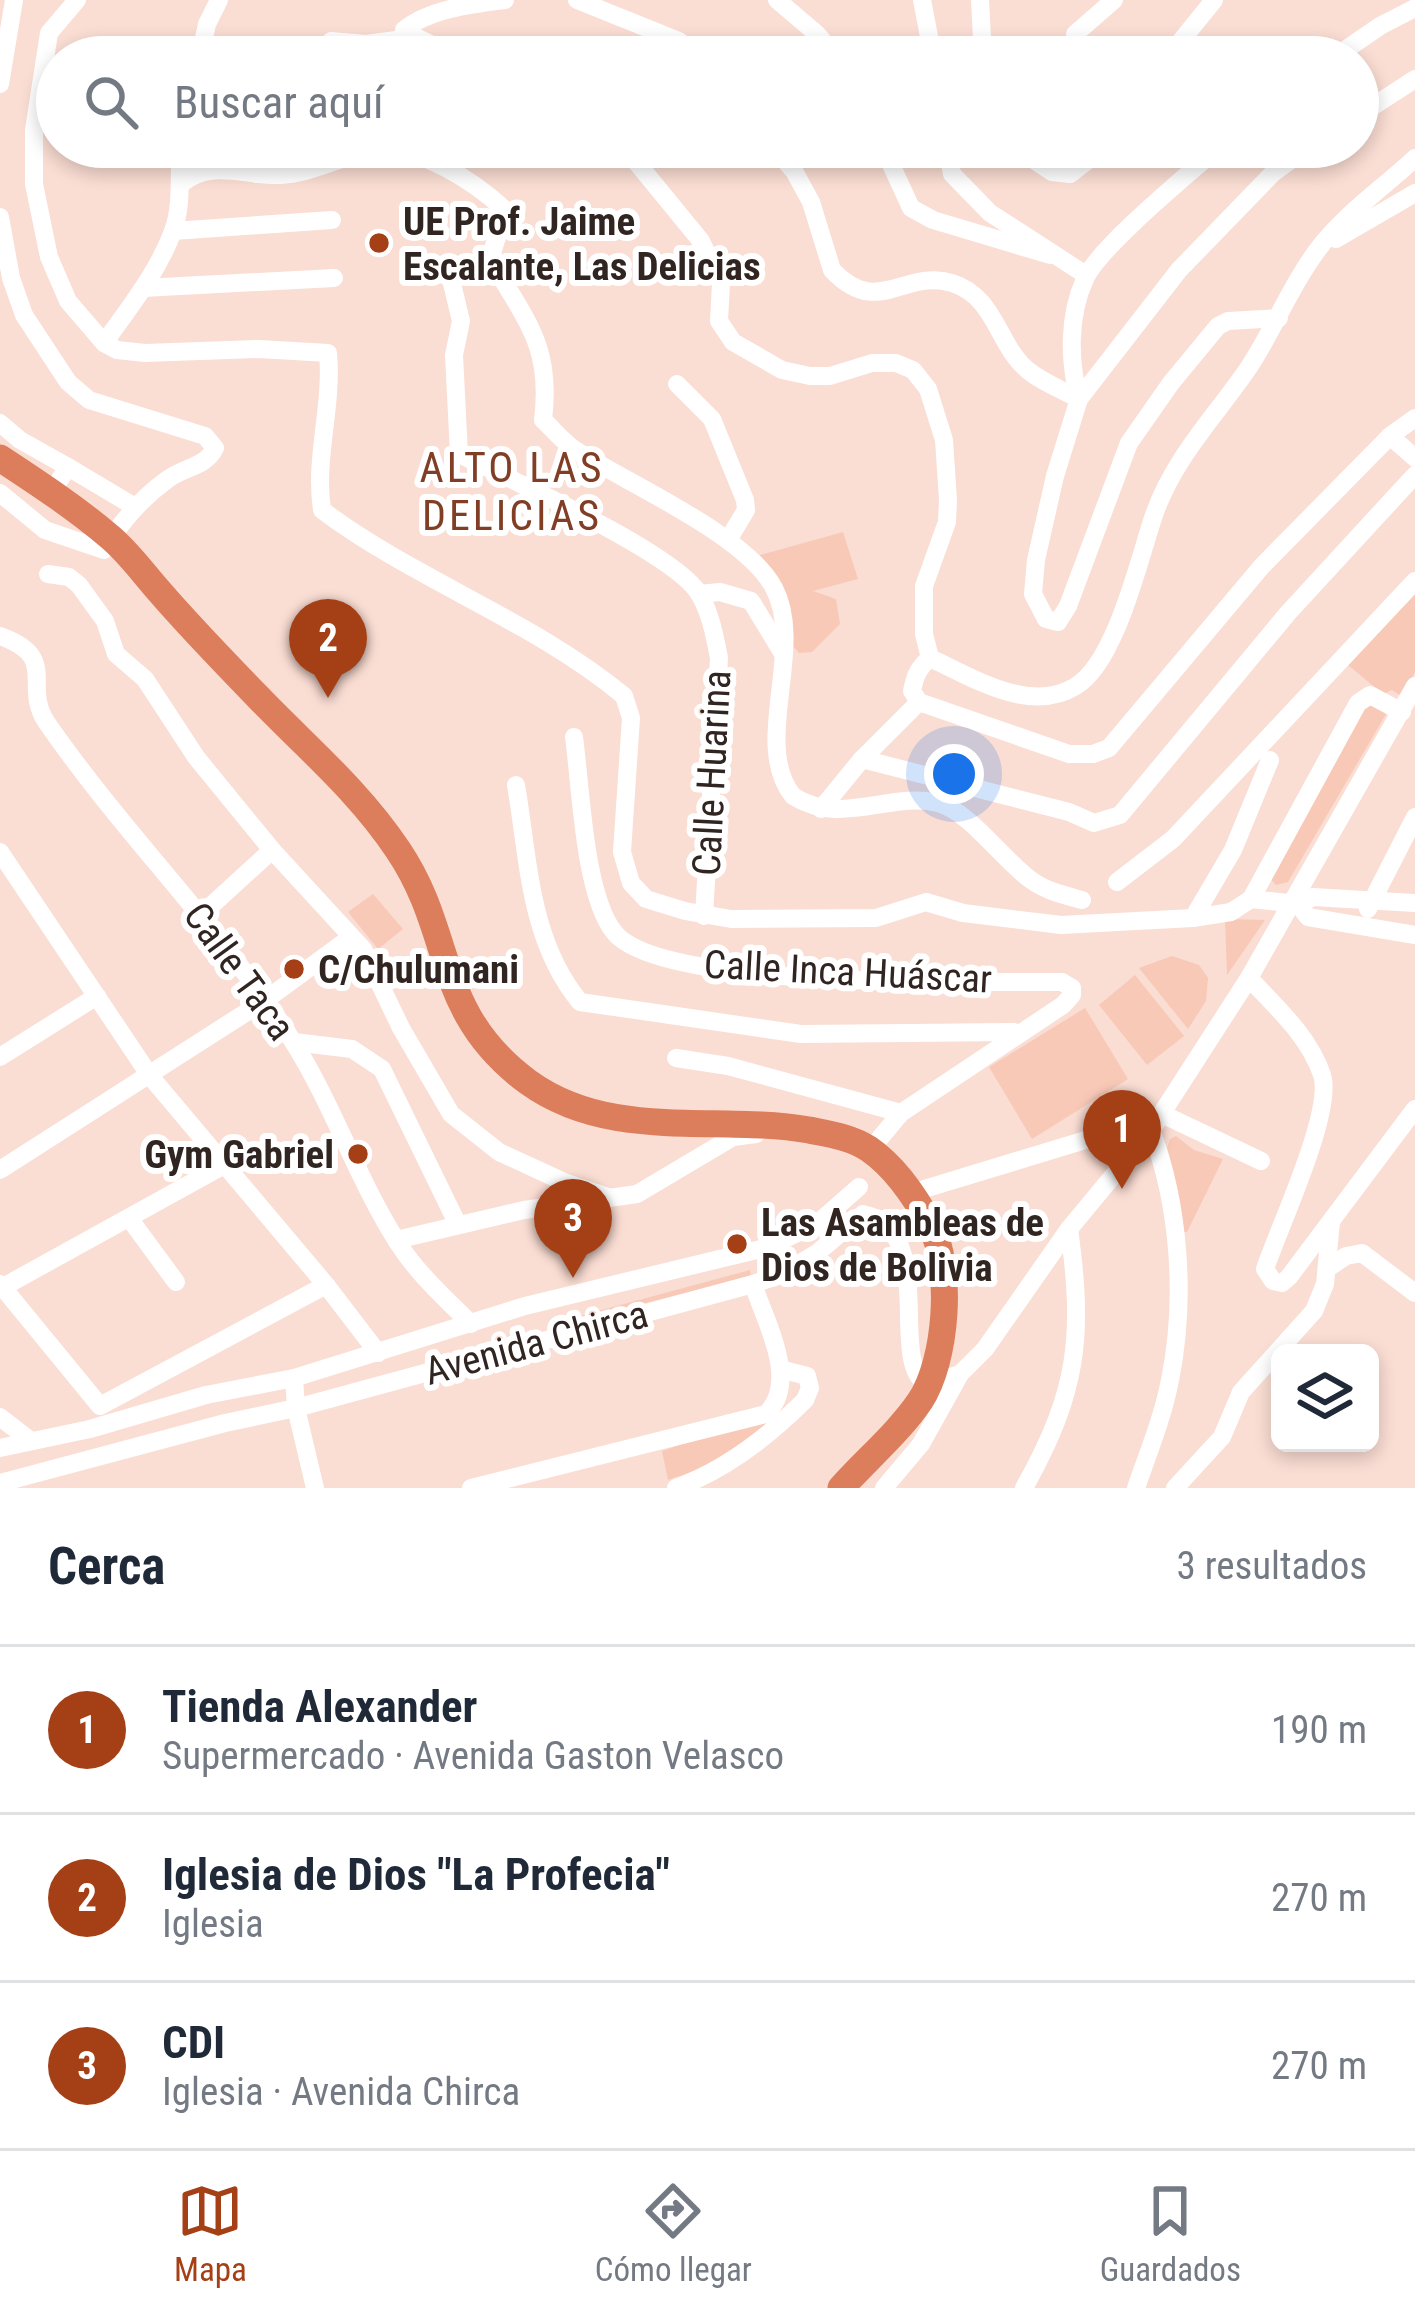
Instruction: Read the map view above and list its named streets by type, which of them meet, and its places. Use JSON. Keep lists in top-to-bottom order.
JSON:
{
  "streets": {
    "street": [
      "Calle Huarina",
      "Calle Taca",
      "Calle Inca Huáscar",
      "Avenida Chirca"
    ]
  },
  "crossings": [
    ["Calle Taca", "Avenida Chirca"]
  ],
  "districts": ["ALTO LAS DELICIAS"],
  "places": [
    "UE Prof. Jaime Escalante, Las Delicias",
    "C/Chulumani",
    "Gym Gabriel",
    "Las Asambleas de Dios de Bolivia"
  ],
  "page": {
    "search": "Buscar aquí",
    "pins": ["2", "1", "3"],
    "heading": ["Cerca", "3 resultados"],
    "list": [
      {
        "mark": "1",
        "name": "Tienda Alexander",
        "note": "Supermercado · Avenida Gaston Velasco",
        "value": "190 m"
      },
      {
        "mark": "2",
        "name": "Iglesia de Dios \"La Profecia\"",
        "note": "Iglesia",
        "value": "270 m"
      },
      {
        "mark": "3",
        "name": "CDI",
        "note": "Iglesia · Avenida Chirca",
        "value": "270 m"
      }
    ],
    "nav": ["Mapa", "Cómo llegar", "Guardados"]
  }
}
